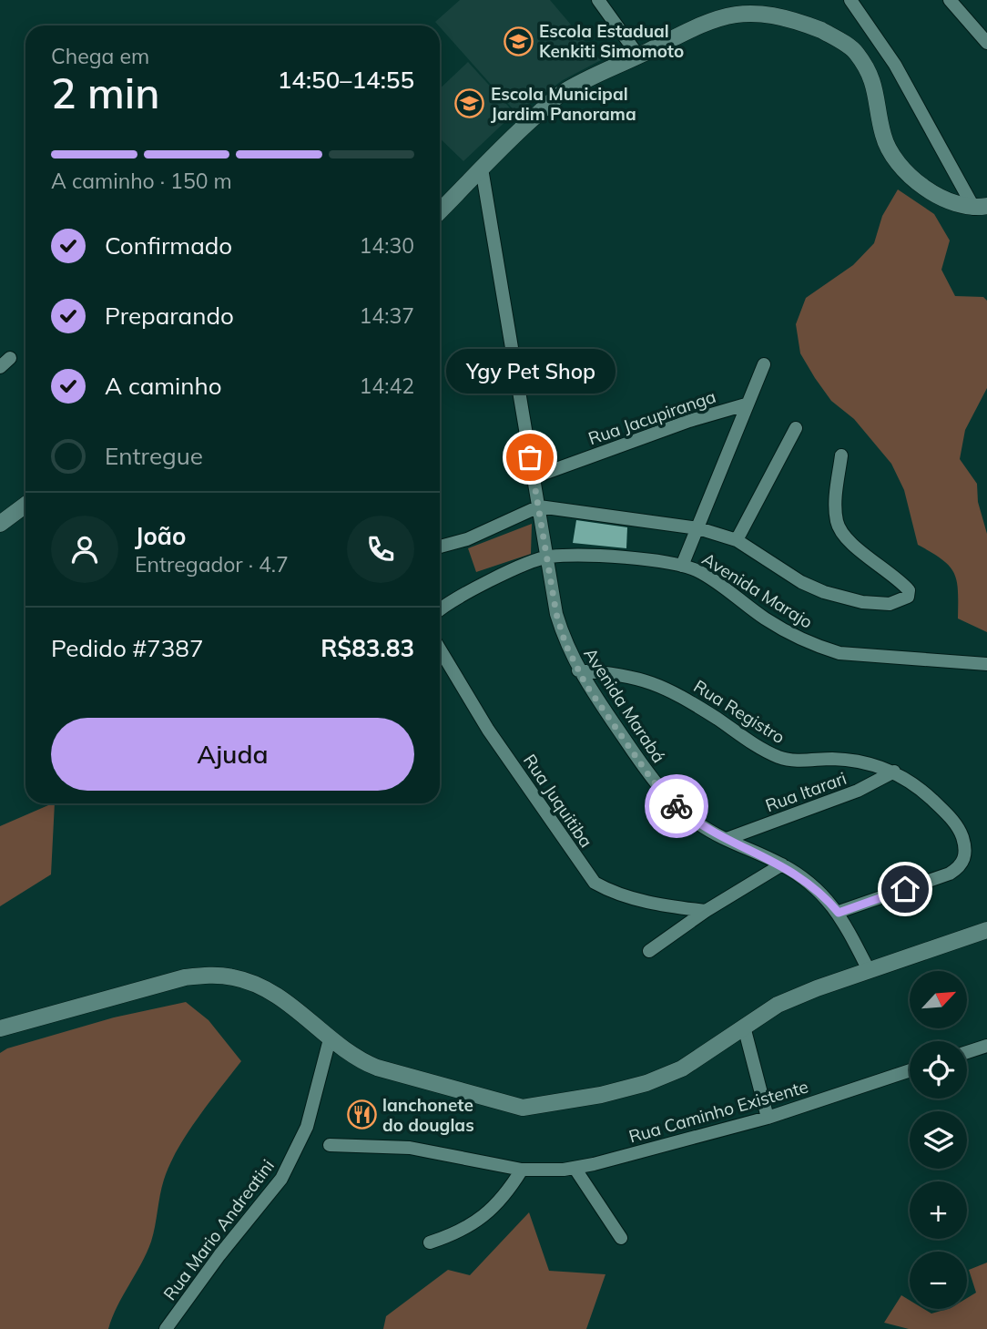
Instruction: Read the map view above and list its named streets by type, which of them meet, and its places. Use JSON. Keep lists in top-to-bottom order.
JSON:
{
  "streets": {
    "street": [
      "Rua Jacupiranga",
      "Avenida Marajo",
      "Avenida Marabá",
      "Rua Registro",
      "Rua Itarari",
      "Rua Juquitiba",
      "Rua Caminho Existente",
      "Rua Mario Andreatini"
    ]
  },
  "crossings": [
    ["Rua Jacupiranga", "Avenida Marabá"],
    ["Avenida Marajo", "Avenida Marabá"],
    ["Avenida Marabá", "Rua Registro"],
    ["Avenida Marabá", "Rua Itarari"],
    ["Rua Registro", "Rua Itarari"]
  ],
  "places": {
    "school or university": ["Escola Estadual Kenkiti Simomoto", "Escola Municipal Jardim Panorama"],
    "other": ["Ygy Pet Shop"],
    "restaurant": ["lanchonete do douglas"]
  },
  "north": "top right",
  "page": {
    "heading": ["2 min", "Chega em", "14:50–14:55"],
    "panel": [
      "João",
      "Entregador · 4.7",
      "Pedido #7387",
      "R$83.83"
    ],
    "bar": "A caminho · 150 m",
    "list": [
      ["Confirmado", "14:30"],
      ["Preparando", "14:37"],
      ["A caminho", "14:42"],
      "Entregue"
    ],
    "bubble": "Ygy Pet Shop",
    "buttons": "Ajuda",
    "map_buttons": ["+", "−"]
  }
}
